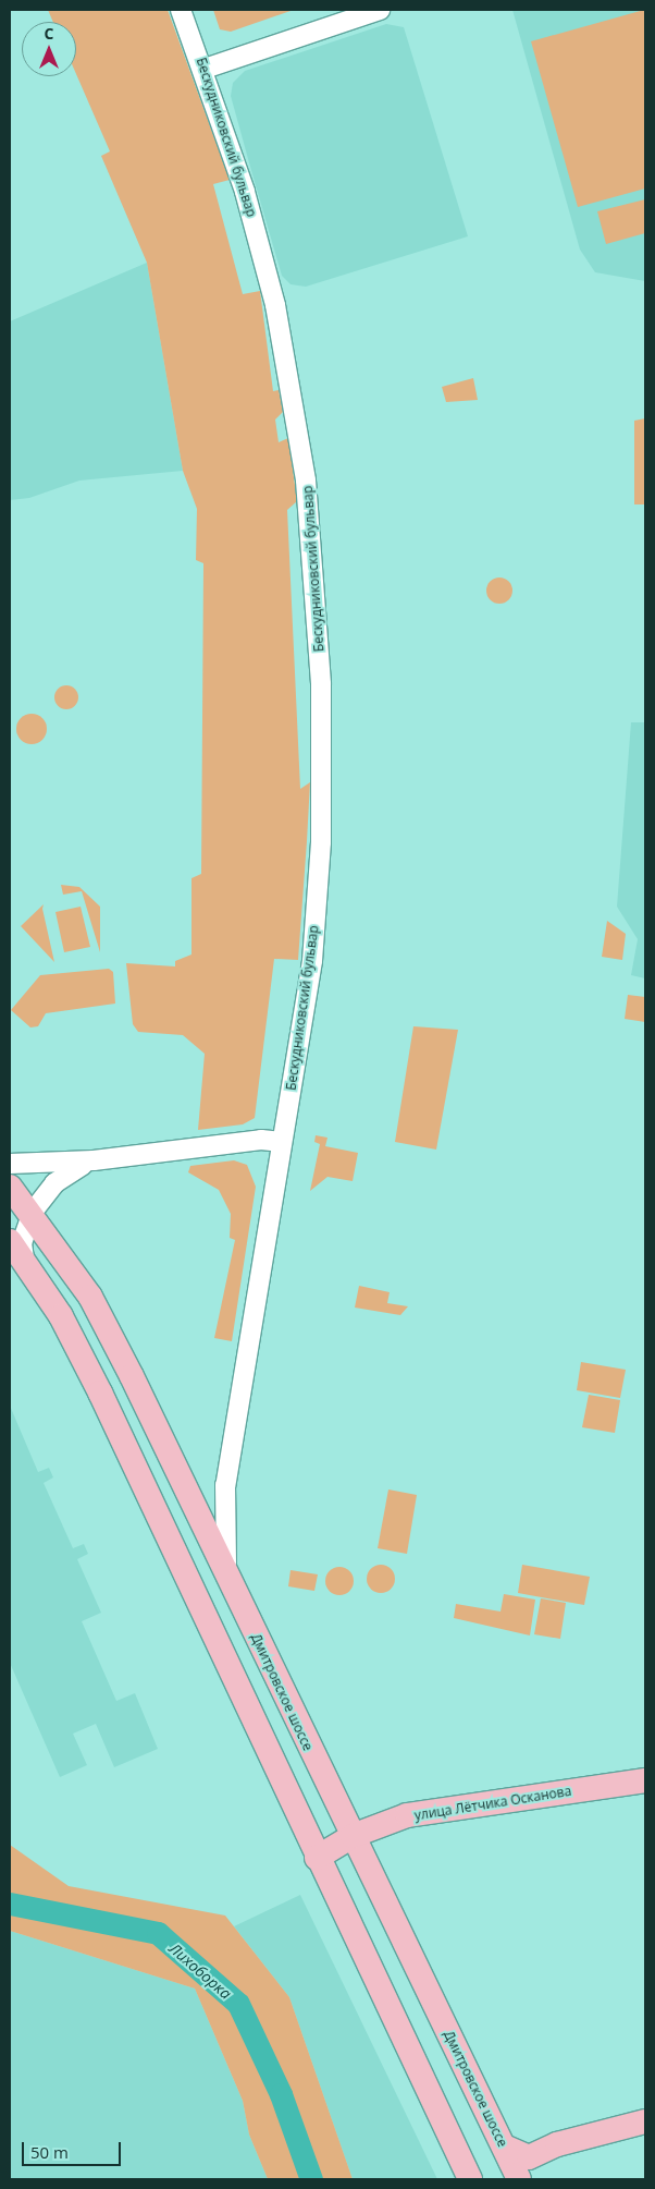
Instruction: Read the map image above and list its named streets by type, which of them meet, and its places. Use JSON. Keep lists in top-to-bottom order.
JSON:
{
  "streets": {
    "main road": ["Дмитровское шоссе", "улица Лётчика Осканова"],
    "street": ["Бескудниковский бульвар"]
  },
  "crossings": [
    ["Бескудниковский бульвар", "Дмитровское шоссе"],
    ["Дмитровское шоссе", "улица Лётчика Осканова"]
  ],
  "water": ["Лихоборка"],
  "scale_bar": "50 m",
  "north": "top"
}
